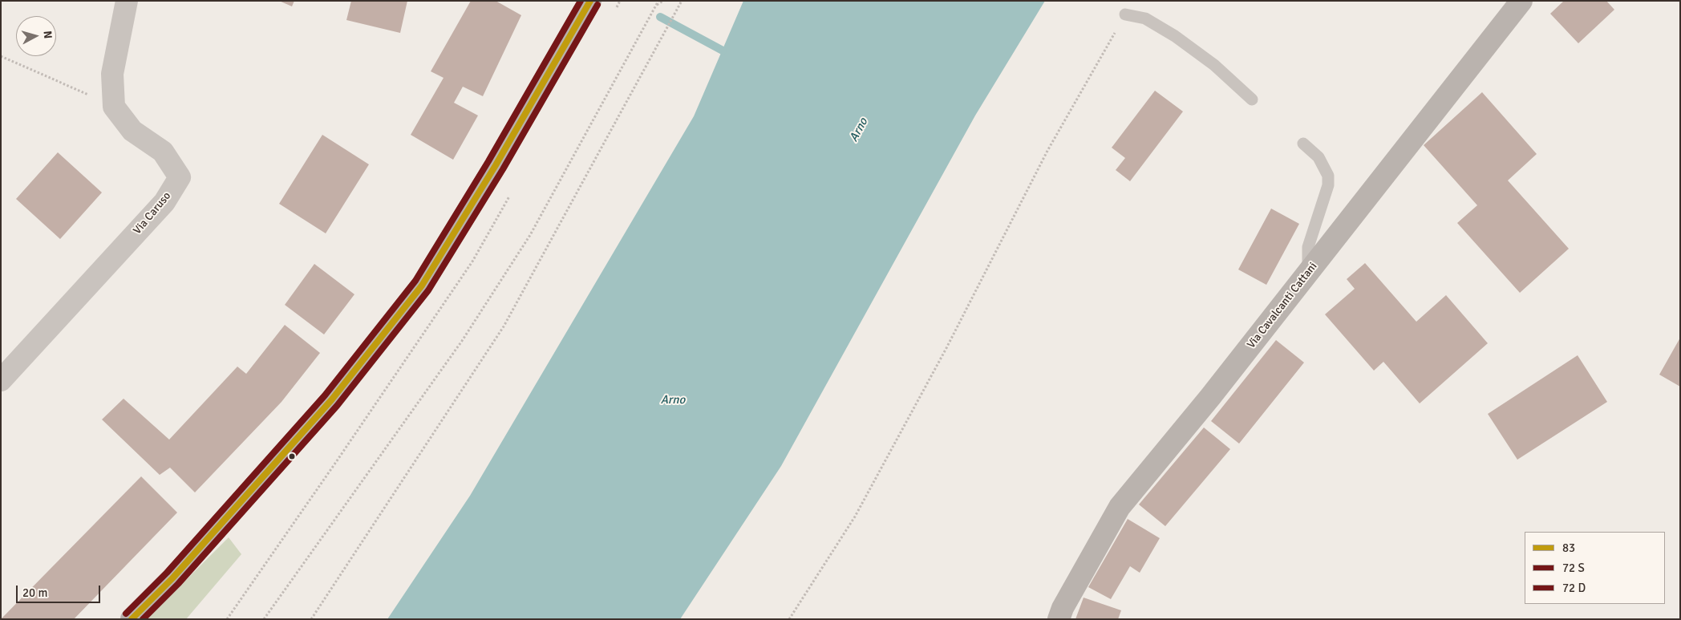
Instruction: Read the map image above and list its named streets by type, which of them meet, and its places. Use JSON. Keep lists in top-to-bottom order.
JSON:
{
  "streets": {
    "street": ["Via Caruso", "Via Cavalcanti Cattani"]
  },
  "water": ["Arno"],
  "lines": ["transit line 83"],
  "legend": ["83", "72 S", "72 D"],
  "scale_bar": "20 m",
  "north": "right"
}
